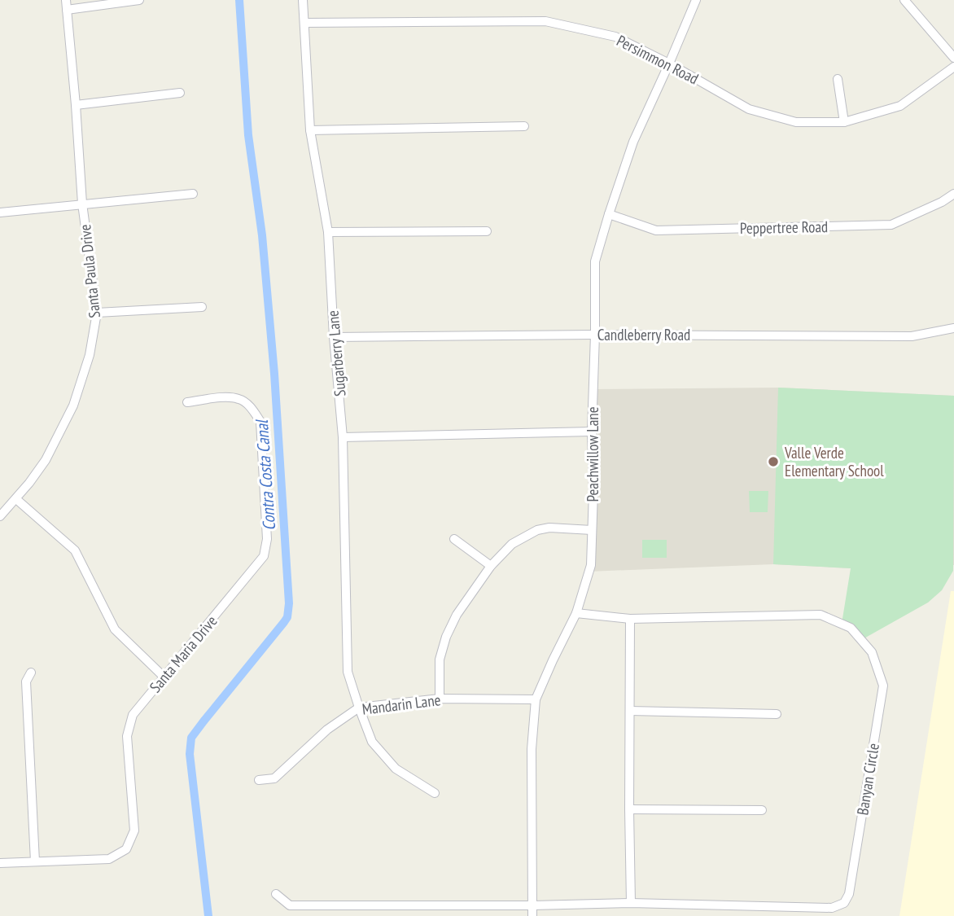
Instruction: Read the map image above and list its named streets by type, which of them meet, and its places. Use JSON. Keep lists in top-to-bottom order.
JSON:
{
  "streets": {
    "street": [
      "Persimmon Road",
      "Peppertree Road",
      "Santa Paula Drive",
      "Candleberry Road",
      "Sugarberry Lane",
      "Peachwillow Lane",
      "Santa Maria Drive",
      "Mandarin Lane",
      "Banyan Circle"
    ]
  },
  "crossings": [
    ["Persimmon Road", "Sugarberry Lane"],
    ["Persimmon Road", "Peachwillow Lane"],
    ["Peppertree Road", "Peachwillow Lane"],
    ["Candleberry Road", "Sugarberry Lane"],
    ["Candleberry Road", "Peachwillow Lane"],
    ["Sugarberry Lane", "Mandarin Lane"],
    ["Peachwillow Lane", "Mandarin Lane"],
    ["Peachwillow Lane", "Banyan Circle"]
  ],
  "water": ["Contra Costa Canal"],
  "places": ["Valle Verde Elementary School"]
}
